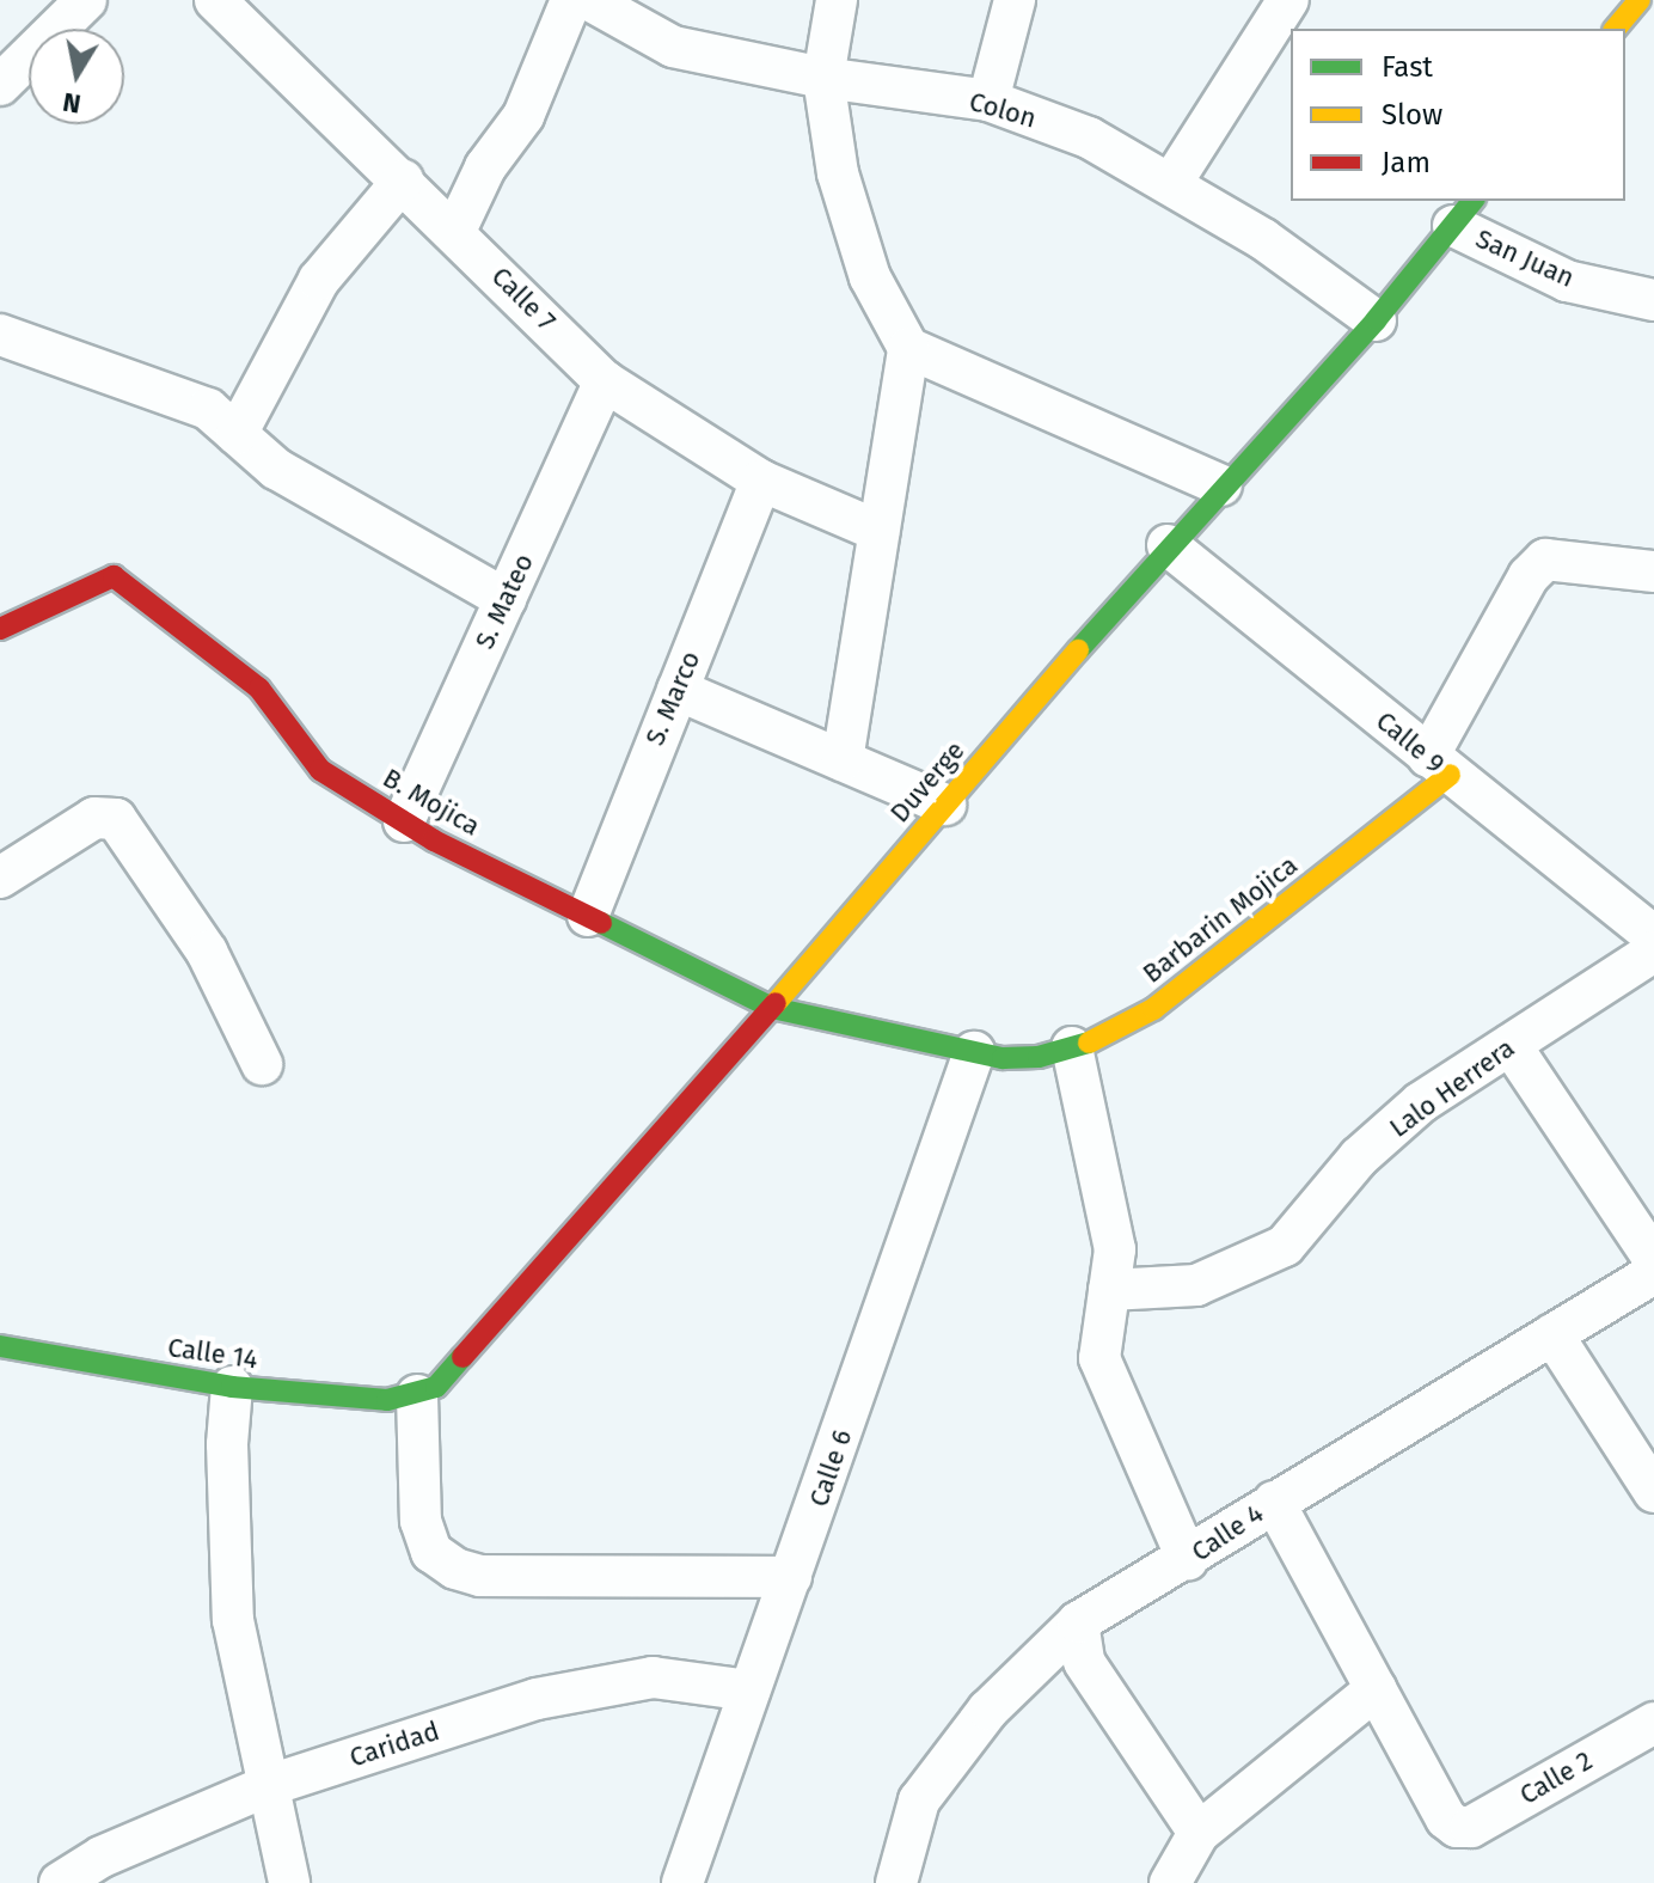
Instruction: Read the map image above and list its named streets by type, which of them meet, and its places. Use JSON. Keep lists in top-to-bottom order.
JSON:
{
  "streets": {
    "street": [
      "Colon",
      "San Juan",
      "Calle 7",
      "S. Mateo",
      "S. Marco",
      "Calle 9",
      "Duverge",
      "B. Mojica",
      "Barbarin Mojica",
      "Lalo Herrera",
      "Calle 14",
      "Calle 6",
      "Calle 4",
      "Caridad",
      "Calle 2"
    ]
  },
  "crossings": [
    ["Colon", "Duverge"],
    ["San Juan", "Duverge"],
    ["Calle 7", "S. Mateo"],
    ["Calle 7", "S. Marco"],
    ["S. Mateo", "B. Mojica"],
    ["S. Marco", "B. Mojica"],
    ["Calle 9", "Duverge"],
    ["Calle 9", "Barbarin Mojica"],
    ["Duverge", "B. Mojica"],
    ["Duverge", "Calle 14"],
    ["B. Mojica", "Barbarin Mojica"],
    ["B. Mojica", "Calle 6"],
    ["Barbarin Mojica", "Calle 6"],
    ["Calle 6", "Caridad"]
  ],
  "legend": ["Fast", "Slow", "Jam"],
  "north": "bottom"
}
